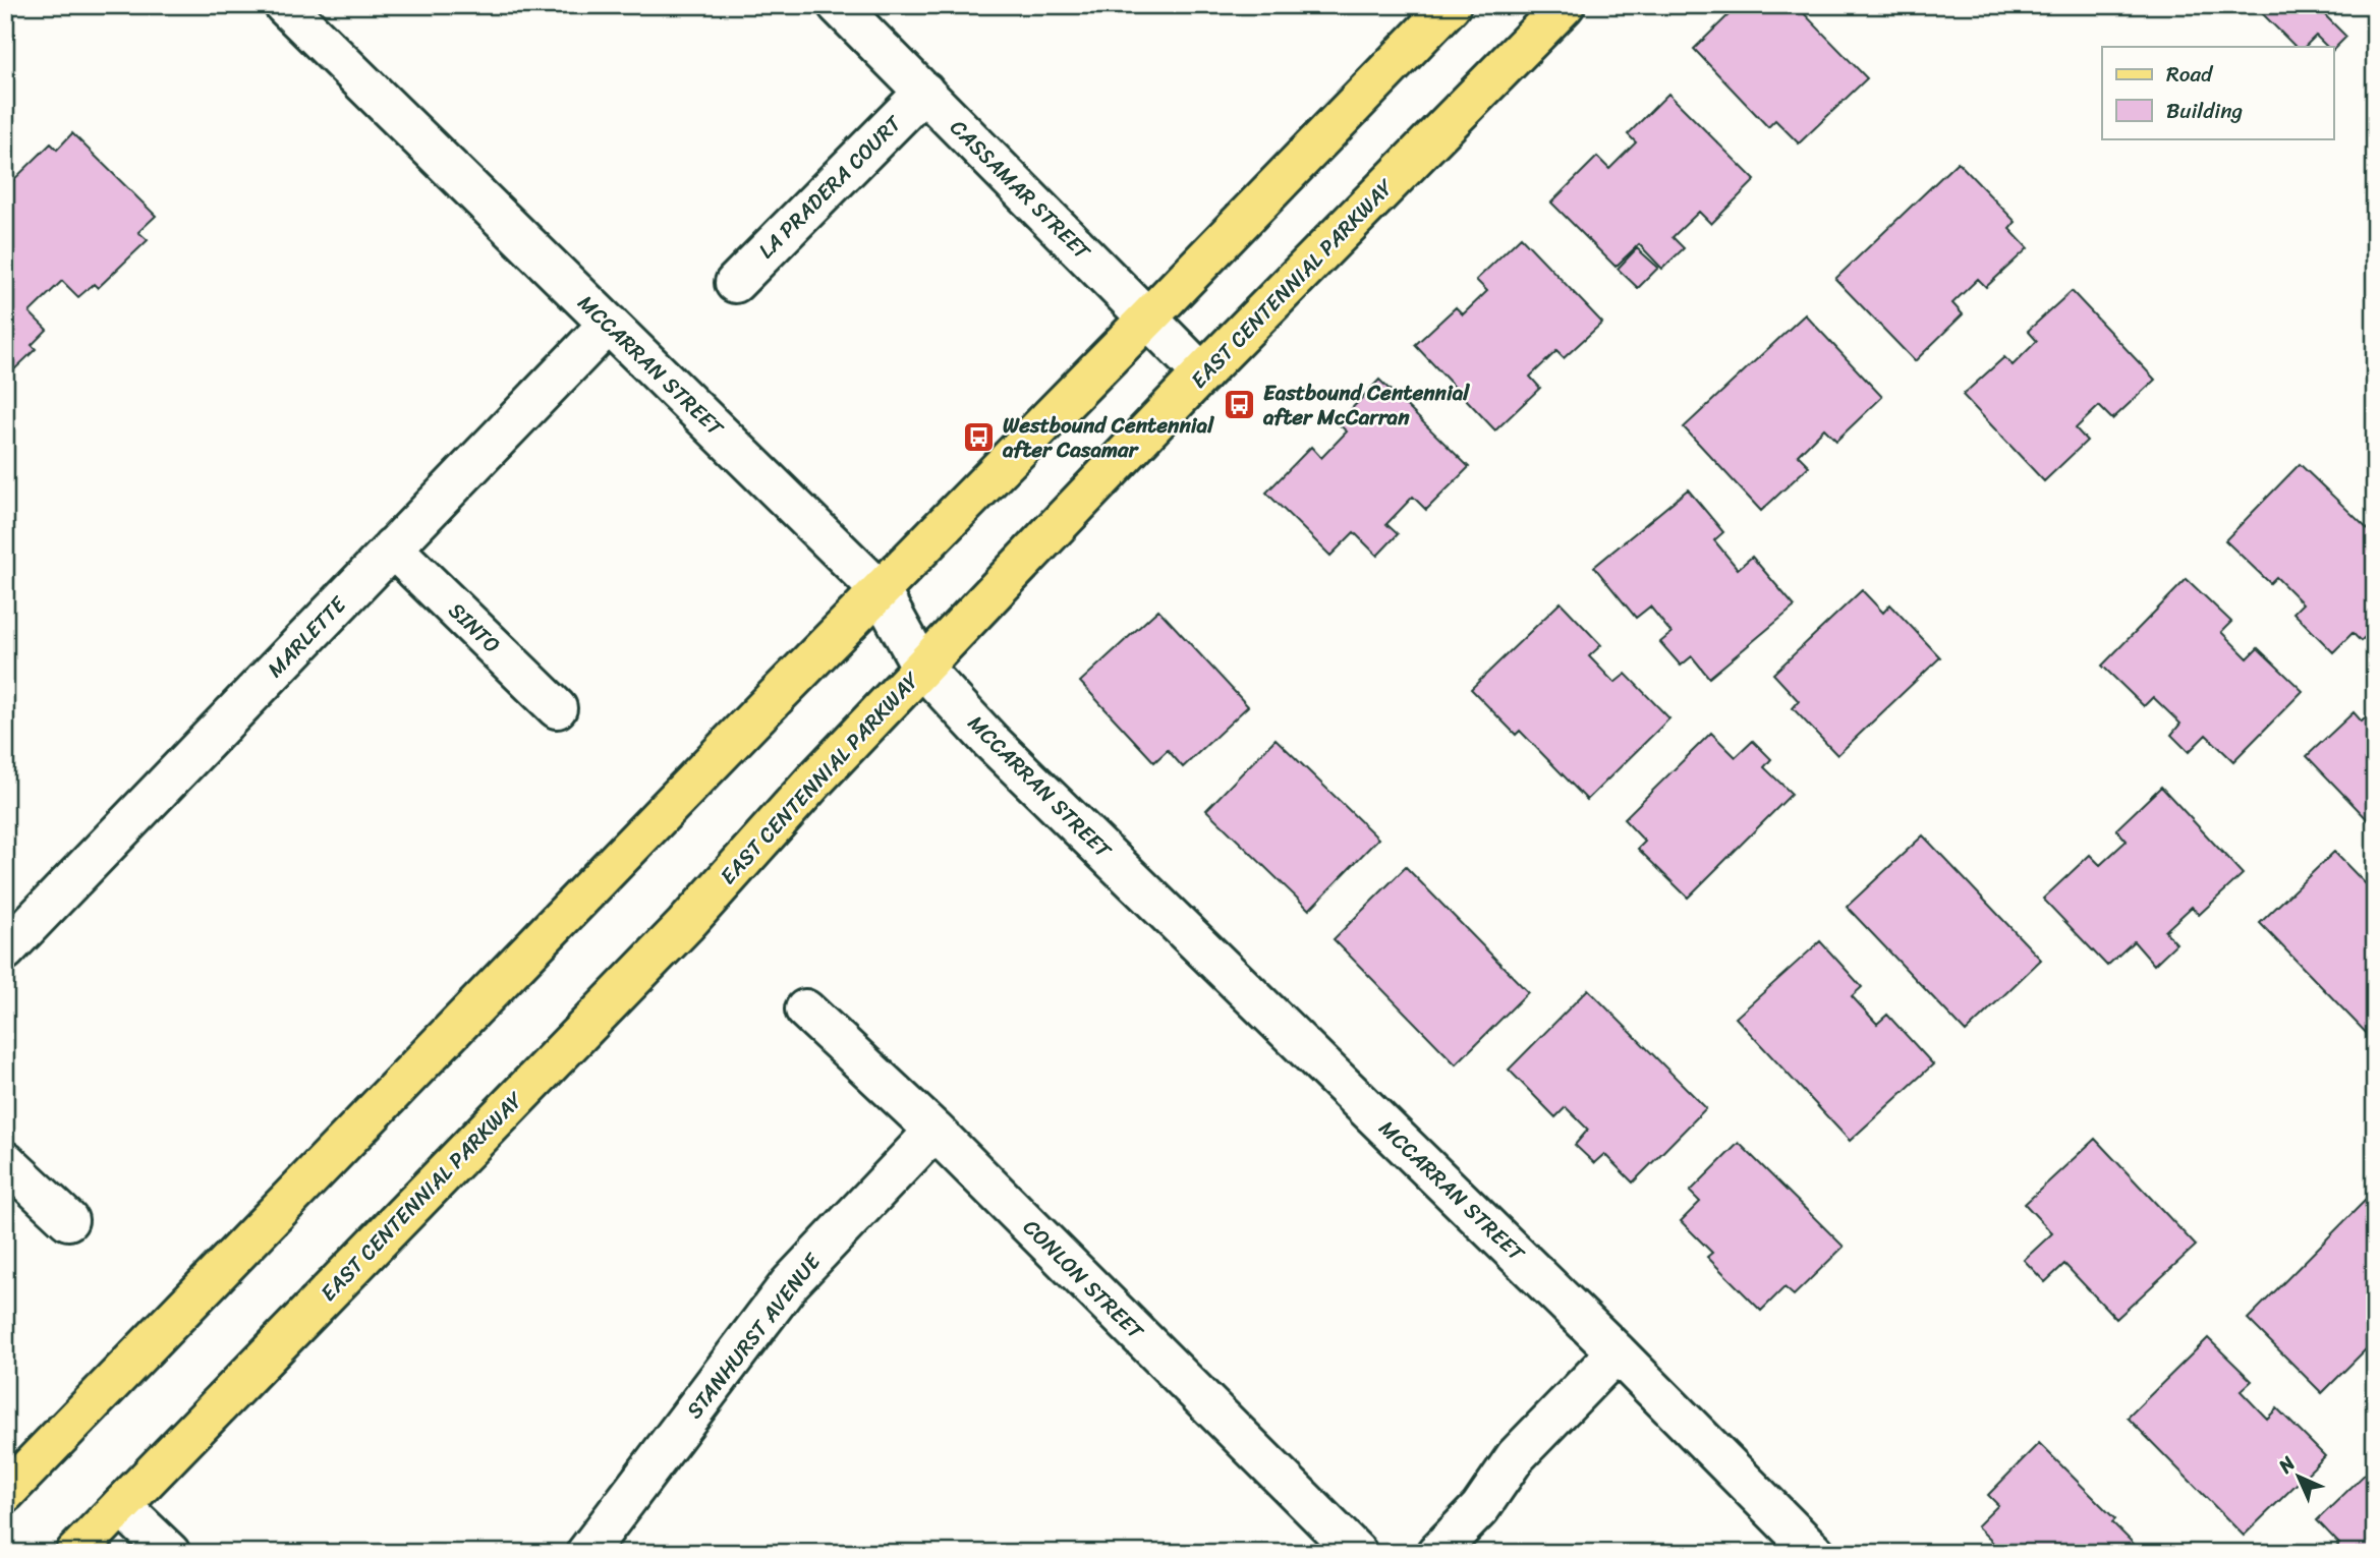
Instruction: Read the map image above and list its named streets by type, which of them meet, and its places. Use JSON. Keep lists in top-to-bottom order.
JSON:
{
  "streets": {
    "main road": ["EAST CENTENNIAL PARKWAY"],
    "street": [
      "LA PRADERA COURT",
      "CASSAMAR STREET",
      "MCCARRAN STREET",
      "SINTO",
      "MARLETTE",
      "CONLON STREET",
      "STANHURST AVENUE"
    ]
  },
  "crossings": [
    ["LA PRADERA COURT", "CASSAMAR STREET"],
    ["CASSAMAR STREET", "EAST CENTENNIAL PARKWAY"],
    ["EAST CENTENNIAL PARKWAY", "MCCARRAN STREET"],
    ["MCCARRAN STREET", "MARLETTE"],
    ["SINTO", "MARLETTE"],
    ["CONLON STREET", "STANHURST AVENUE"]
  ],
  "places": {
    "bus stop": ["Eastbound Centennial after McCarran", "Westbound Centennial after Casamar"]
  },
  "legend": ["Road", "Building"],
  "north": "top left"
}
